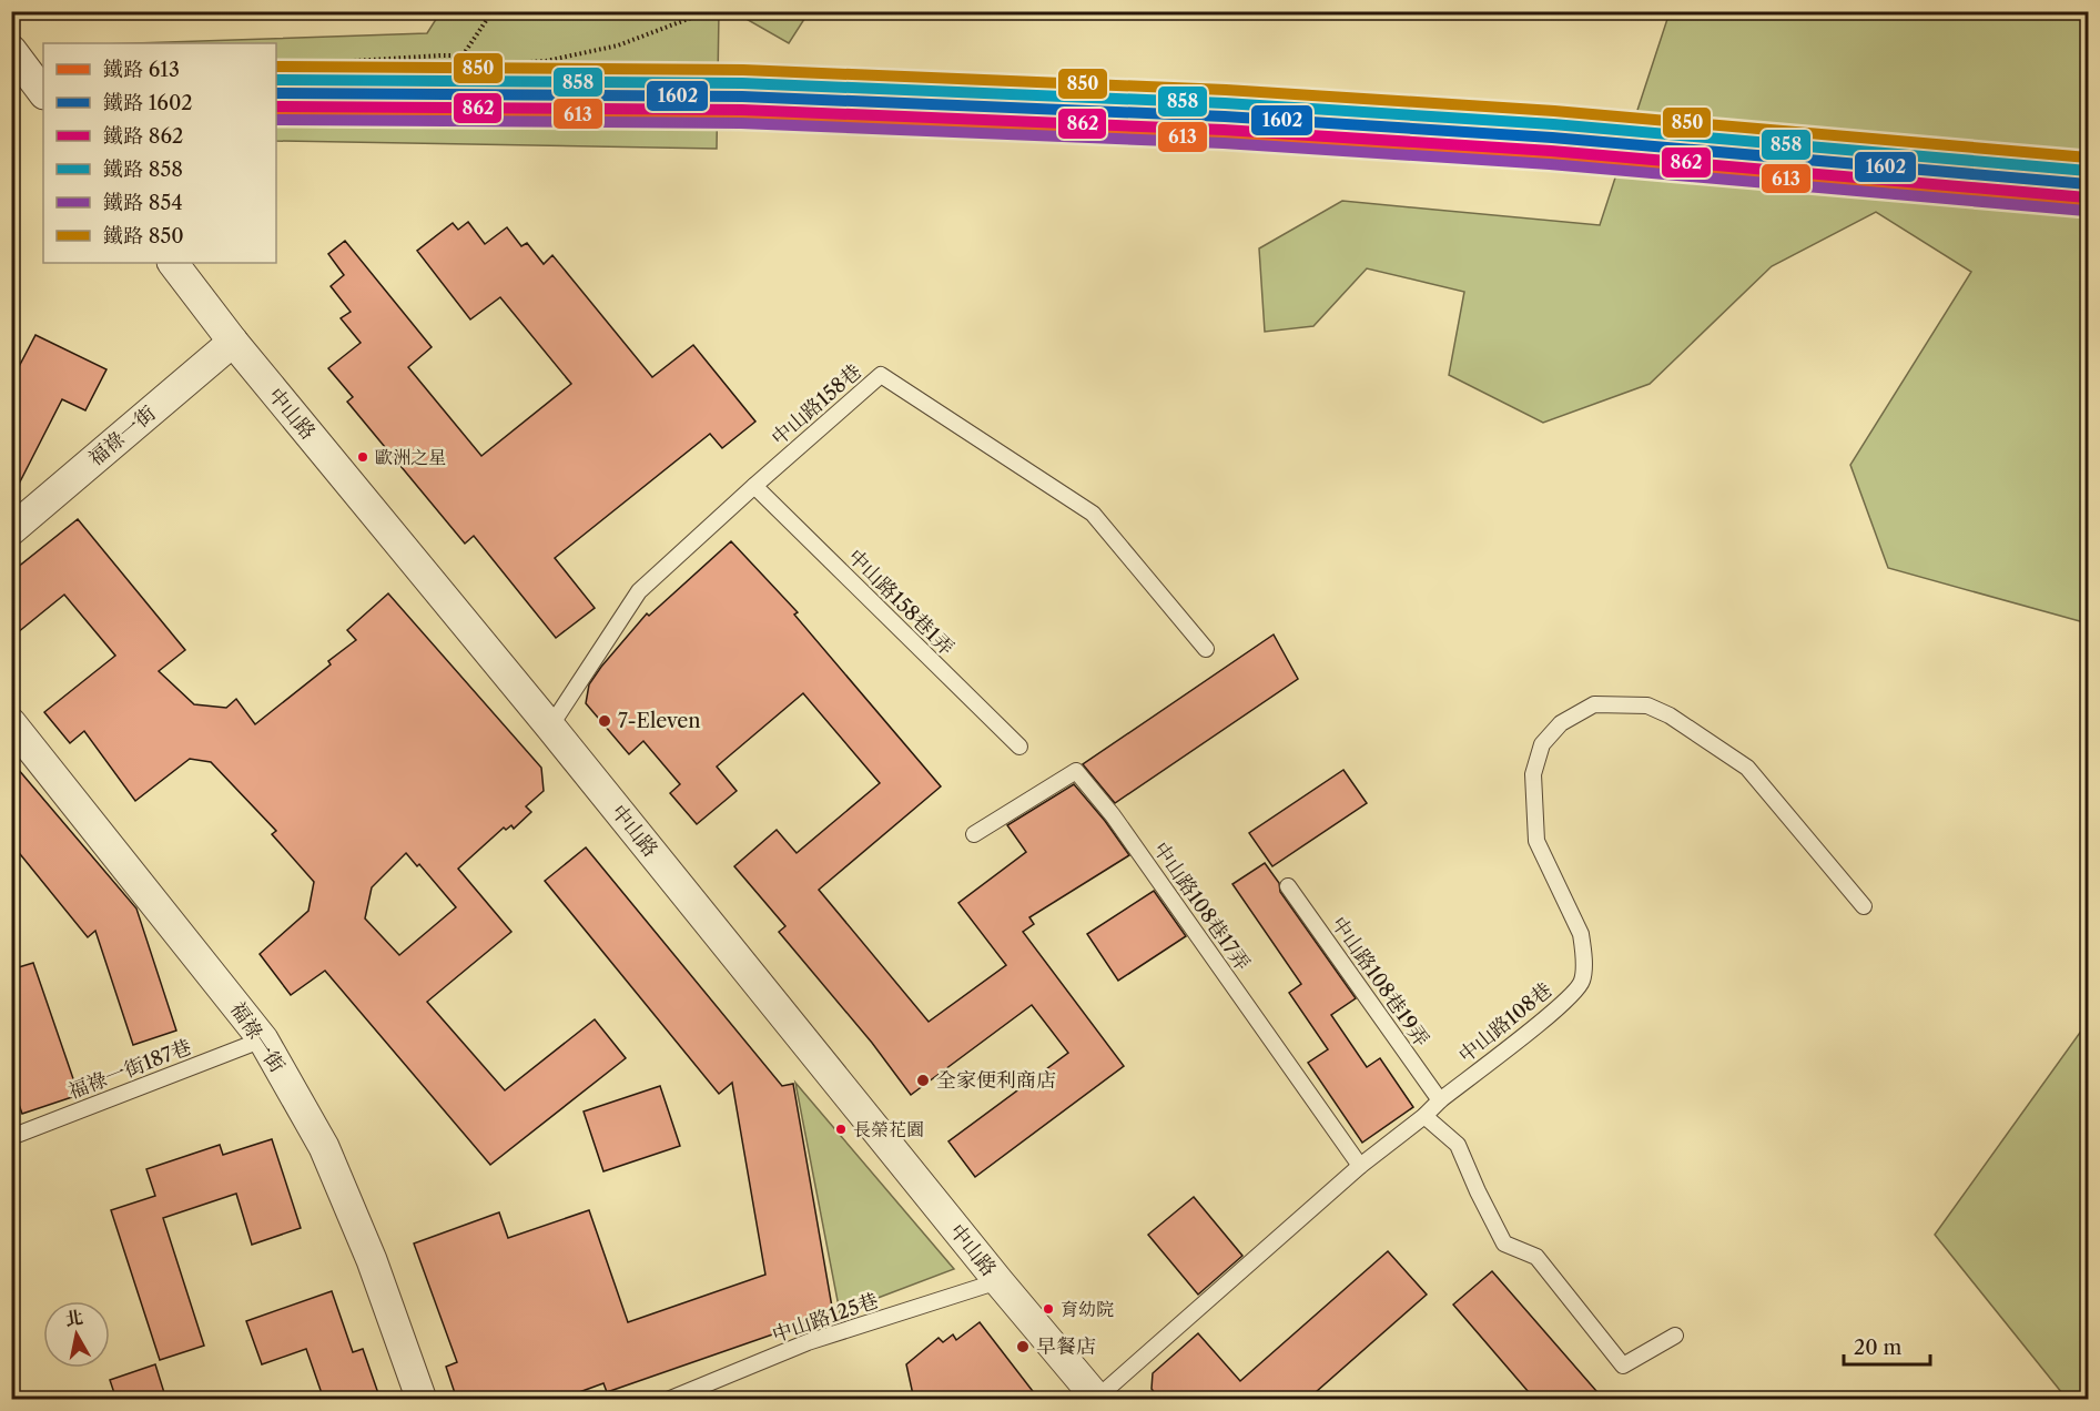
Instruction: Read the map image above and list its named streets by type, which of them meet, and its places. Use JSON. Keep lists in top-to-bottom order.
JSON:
{
  "streets": {
    "street": ["中山路", "福祿一街"],
    "lane": [
      "中山路158巷",
      "中山路158巷1弄",
      "中山路108巷17弄",
      "中山路108巷19弄",
      "中山路108巷",
      "福祿一街187巷",
      "中山路125巷"
    ]
  },
  "crossings": [
    ["中山路158巷", "中山路"],
    ["中山路158巷", "中山路158巷1弄"],
    ["中山路", "福祿一街"],
    ["中山路", "中山路108巷"],
    ["中山路", "中山路125巷"],
    ["福祿一街", "福祿一街187巷"],
    ["中山路108巷17弄", "中山路108巷"],
    ["中山路108巷19弄", "中山路108巷"]
  ],
  "places": [
    "歐洲之星",
    "7-Eleven",
    "全家便利商店",
    "長榮花園",
    "育幼院",
    "早餐店"
  ],
  "lines": [
    "rail line 850",
    "rail line 858",
    "rail line 1602",
    "rail line 862",
    "rail line 613",
    "rail line 854"
  ],
  "legend": [
    "鐵路 613",
    "鐵路 1602",
    "鐵路 862",
    "鐵路 858",
    "鐵路 854",
    "鐵路 850"
  ],
  "scale_bar": "20 m",
  "north": "top"
}
